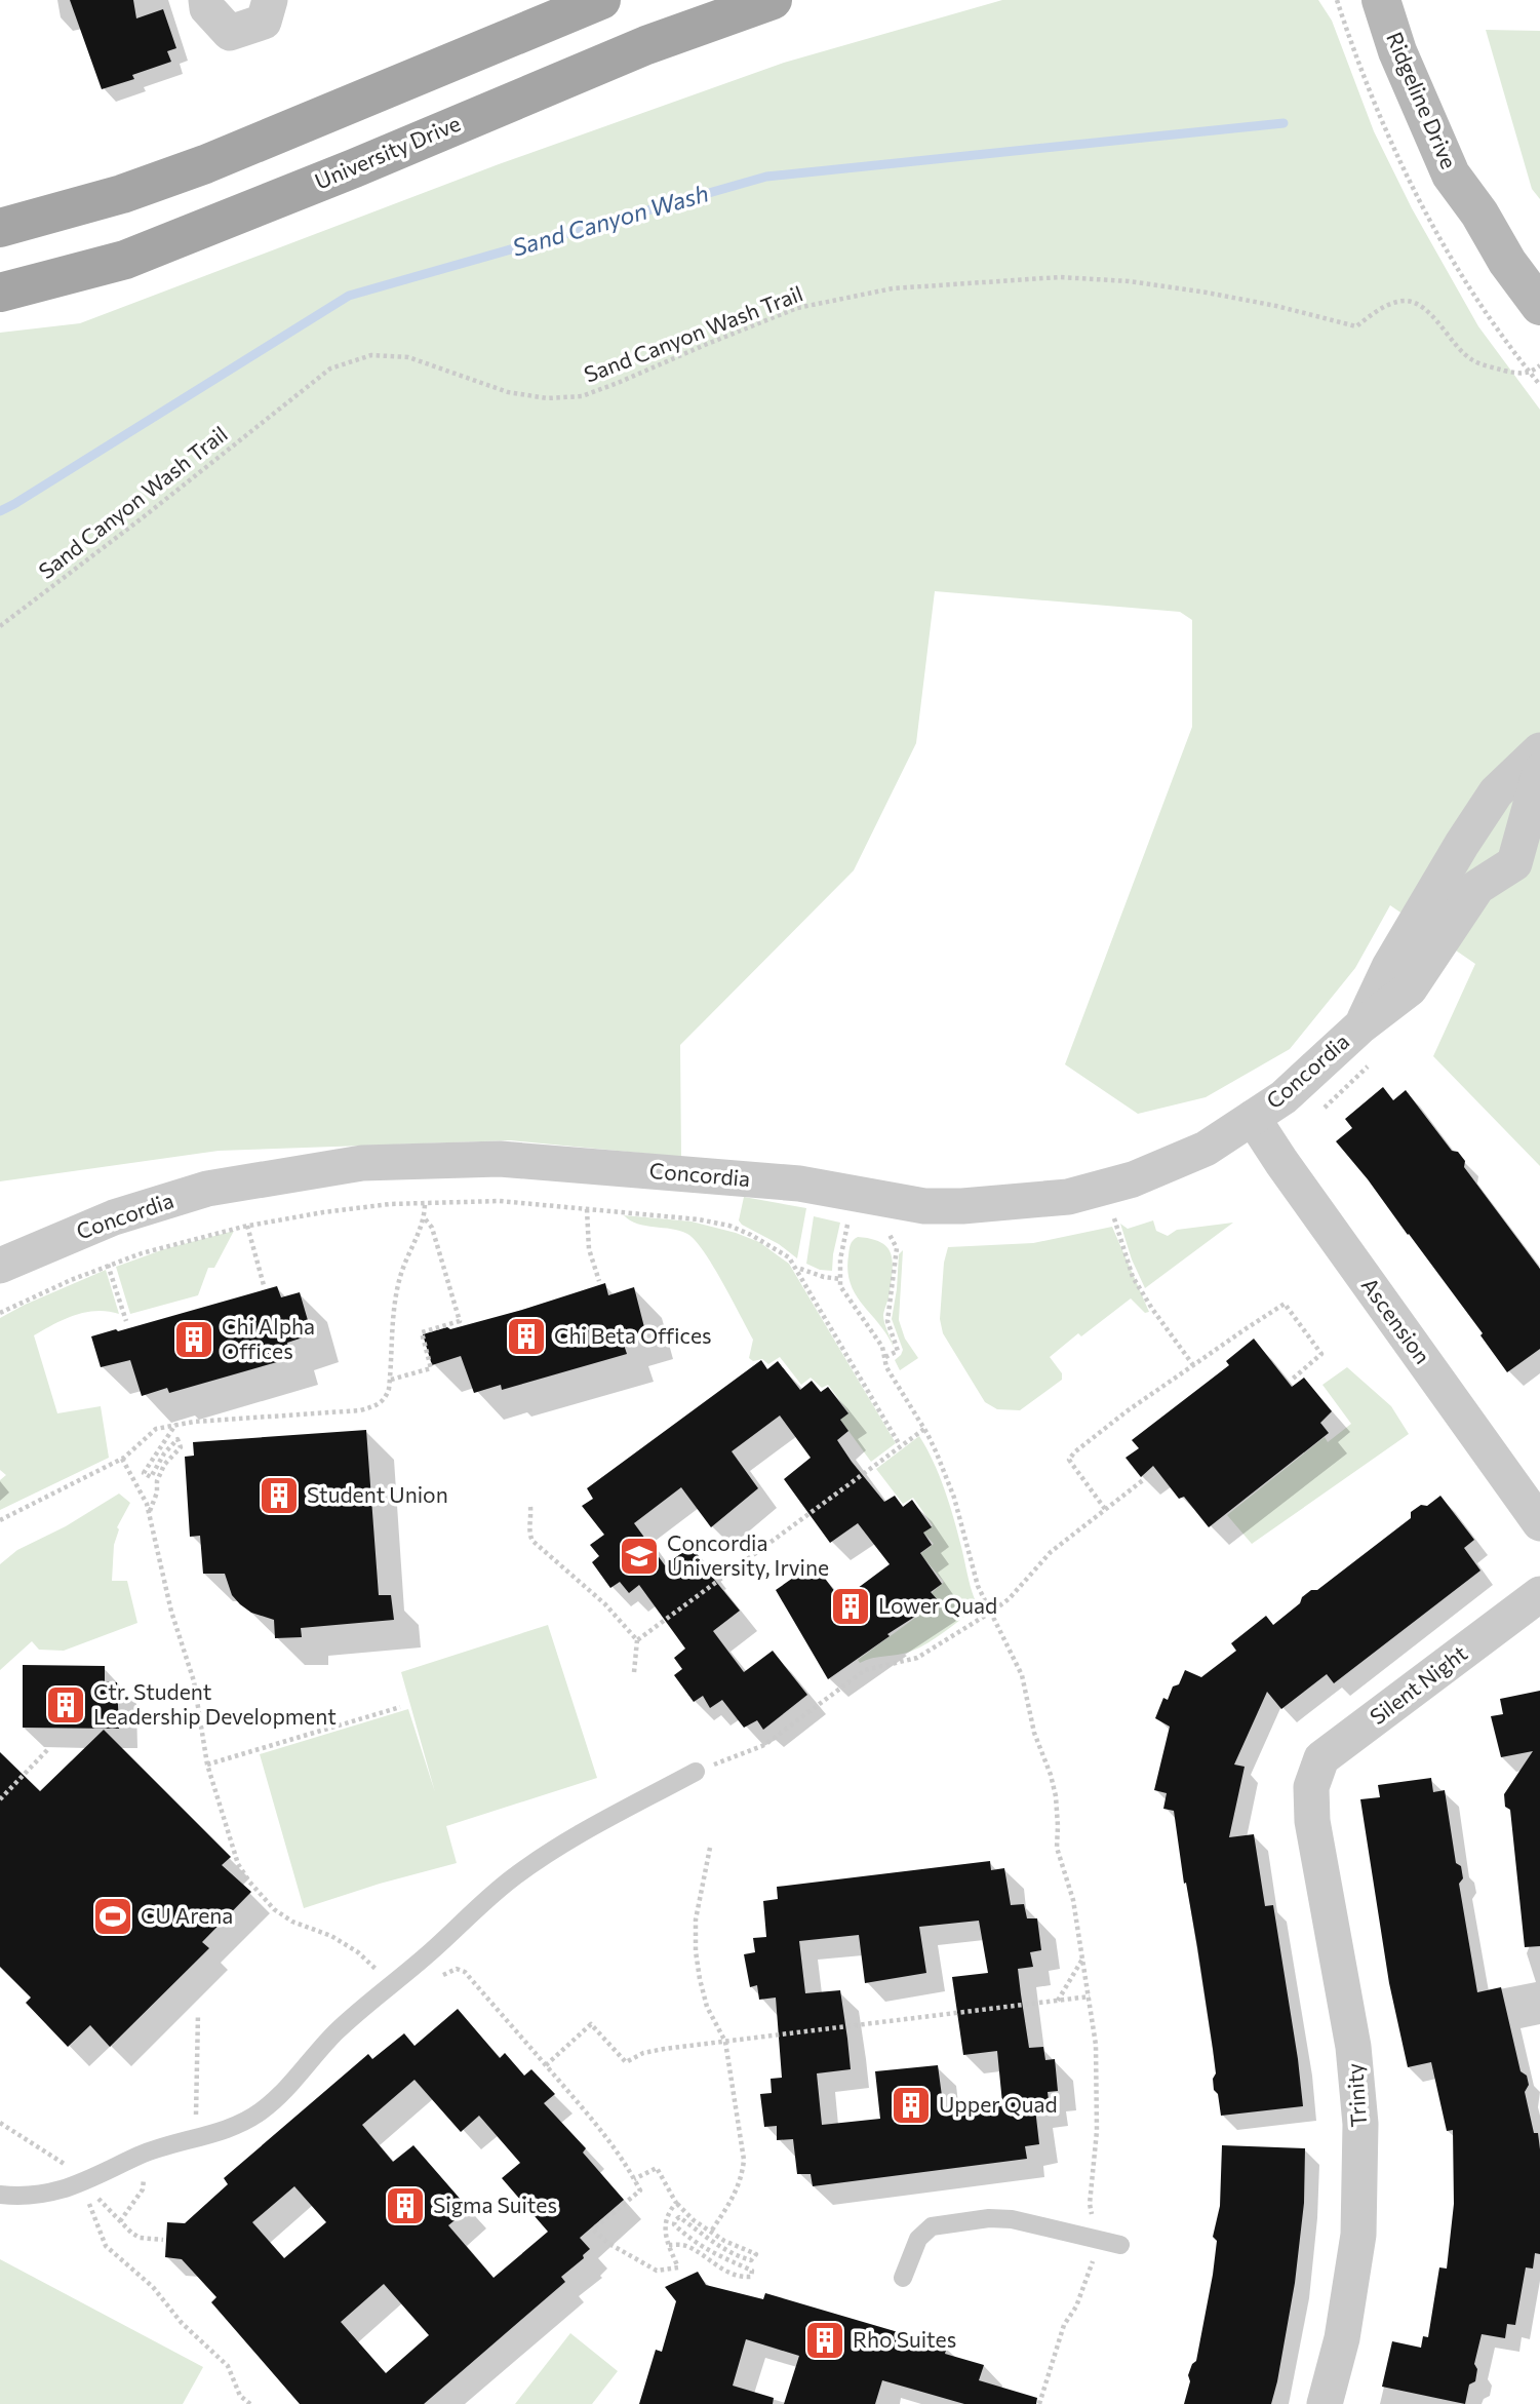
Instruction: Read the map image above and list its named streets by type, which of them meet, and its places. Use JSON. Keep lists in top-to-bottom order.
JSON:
{
  "streets": {
    "main road": ["University Drive"],
    "street": [
      "Ridgeline Drive",
      "Concordia",
      "Ascension",
      "Silent Night",
      "Trinity"
    ],
    "path": ["Sand Canyon Wash Trail"]
  },
  "crossings": [
    ["Concordia", "Ascension"],
    ["Silent Night", "Trinity"]
  ],
  "water": ["Sand Canyon Wash"],
  "places": {
    "building": [
      "Chi Beta Offices",
      "Chi Alpha Offices",
      "Student Union",
      "Lower Quad",
      "Ctr. Student Leadership Development",
      "Upper Quad",
      "Sigma Suites",
      "Rho Suites"
    ],
    "school or university": ["Concordia University, Irvine"],
    "sports": ["CU Arena"]
  }
}
